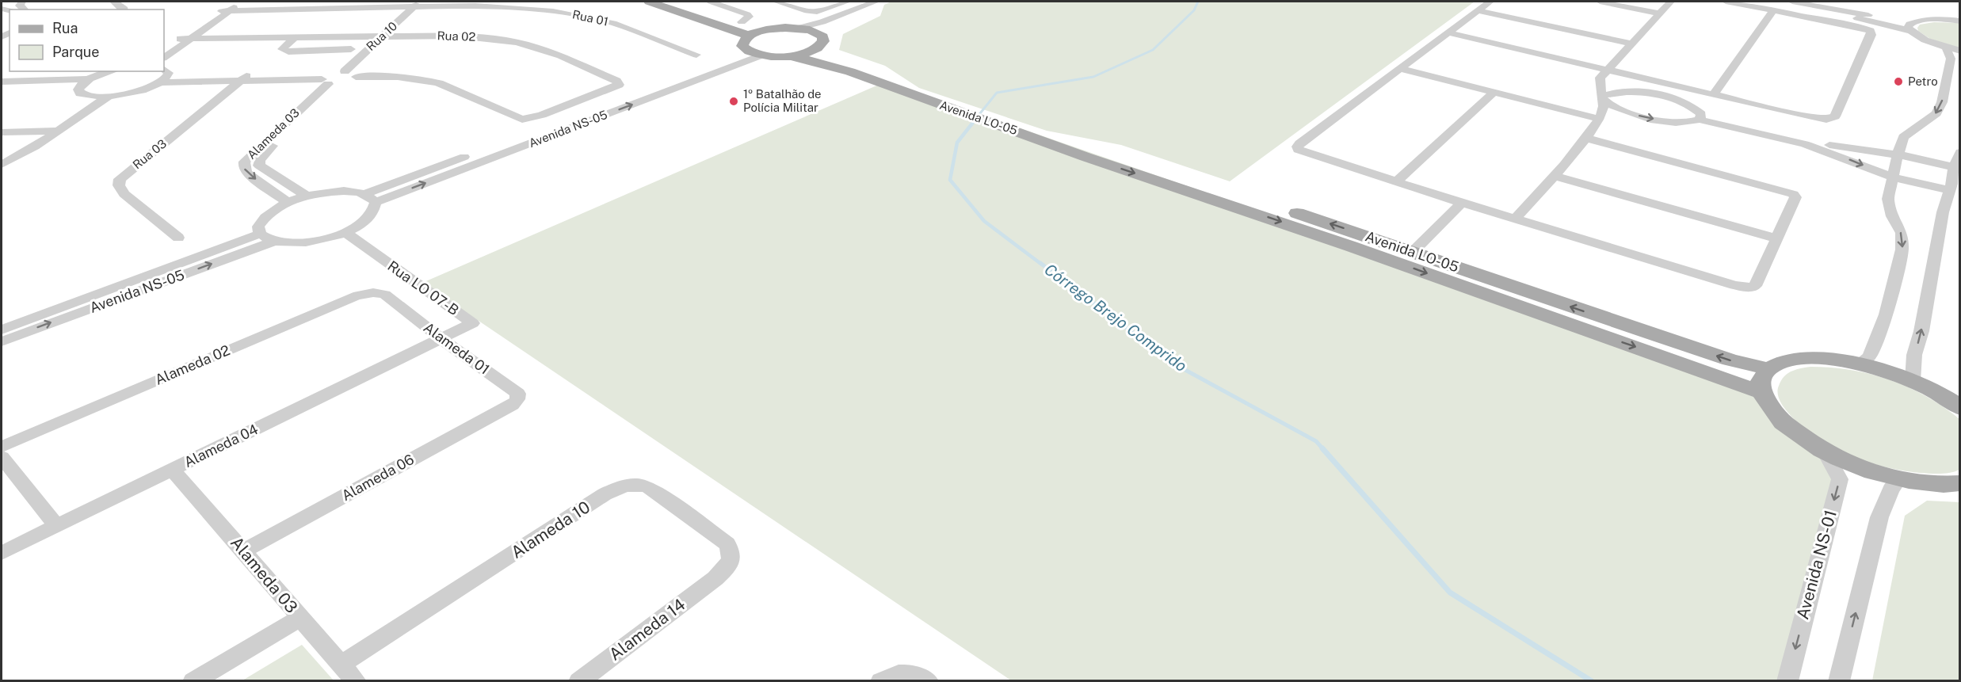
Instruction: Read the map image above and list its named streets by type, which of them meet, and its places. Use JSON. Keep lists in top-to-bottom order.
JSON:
{
  "streets": {
    "main road": ["Avenida LO-05"],
    "street": [
      "Rua 01",
      "Rua 10",
      "Rua 02",
      "Avenida NS-05",
      "Alameda 03",
      "Rua 03",
      "Rua LO 07-B",
      "Alameda 01",
      "Alameda 02",
      "Alameda 04",
      "Alameda 06",
      "Alameda 10",
      "Avenida NS-01",
      "Alameda 14"
    ]
  },
  "crossings": [
    ["Rua 01", "Rua 10"],
    ["Rua 10", "Rua 02"],
    ["Rua 10", "Alameda 03"],
    ["Rua 02", "Alameda 03"],
    ["Alameda 03", "Alameda 04"],
    ["Alameda 03", "Alameda 06"],
    ["Alameda 03", "Alameda 10"],
    ["Rua LO 07-B", "Alameda 01"],
    ["Rua LO 07-B", "Alameda 04"],
    ["Alameda 01", "Alameda 02"],
    ["Alameda 01", "Alameda 04"],
    ["Alameda 01", "Alameda 06"],
    ["Alameda 10", "Alameda 14"]
  ],
  "water": ["Córrego Brejo Comprido"],
  "places": ["Petro", "1º Batalhão de Polícia Militar"],
  "legend": ["Rua", "Parque"]
}
